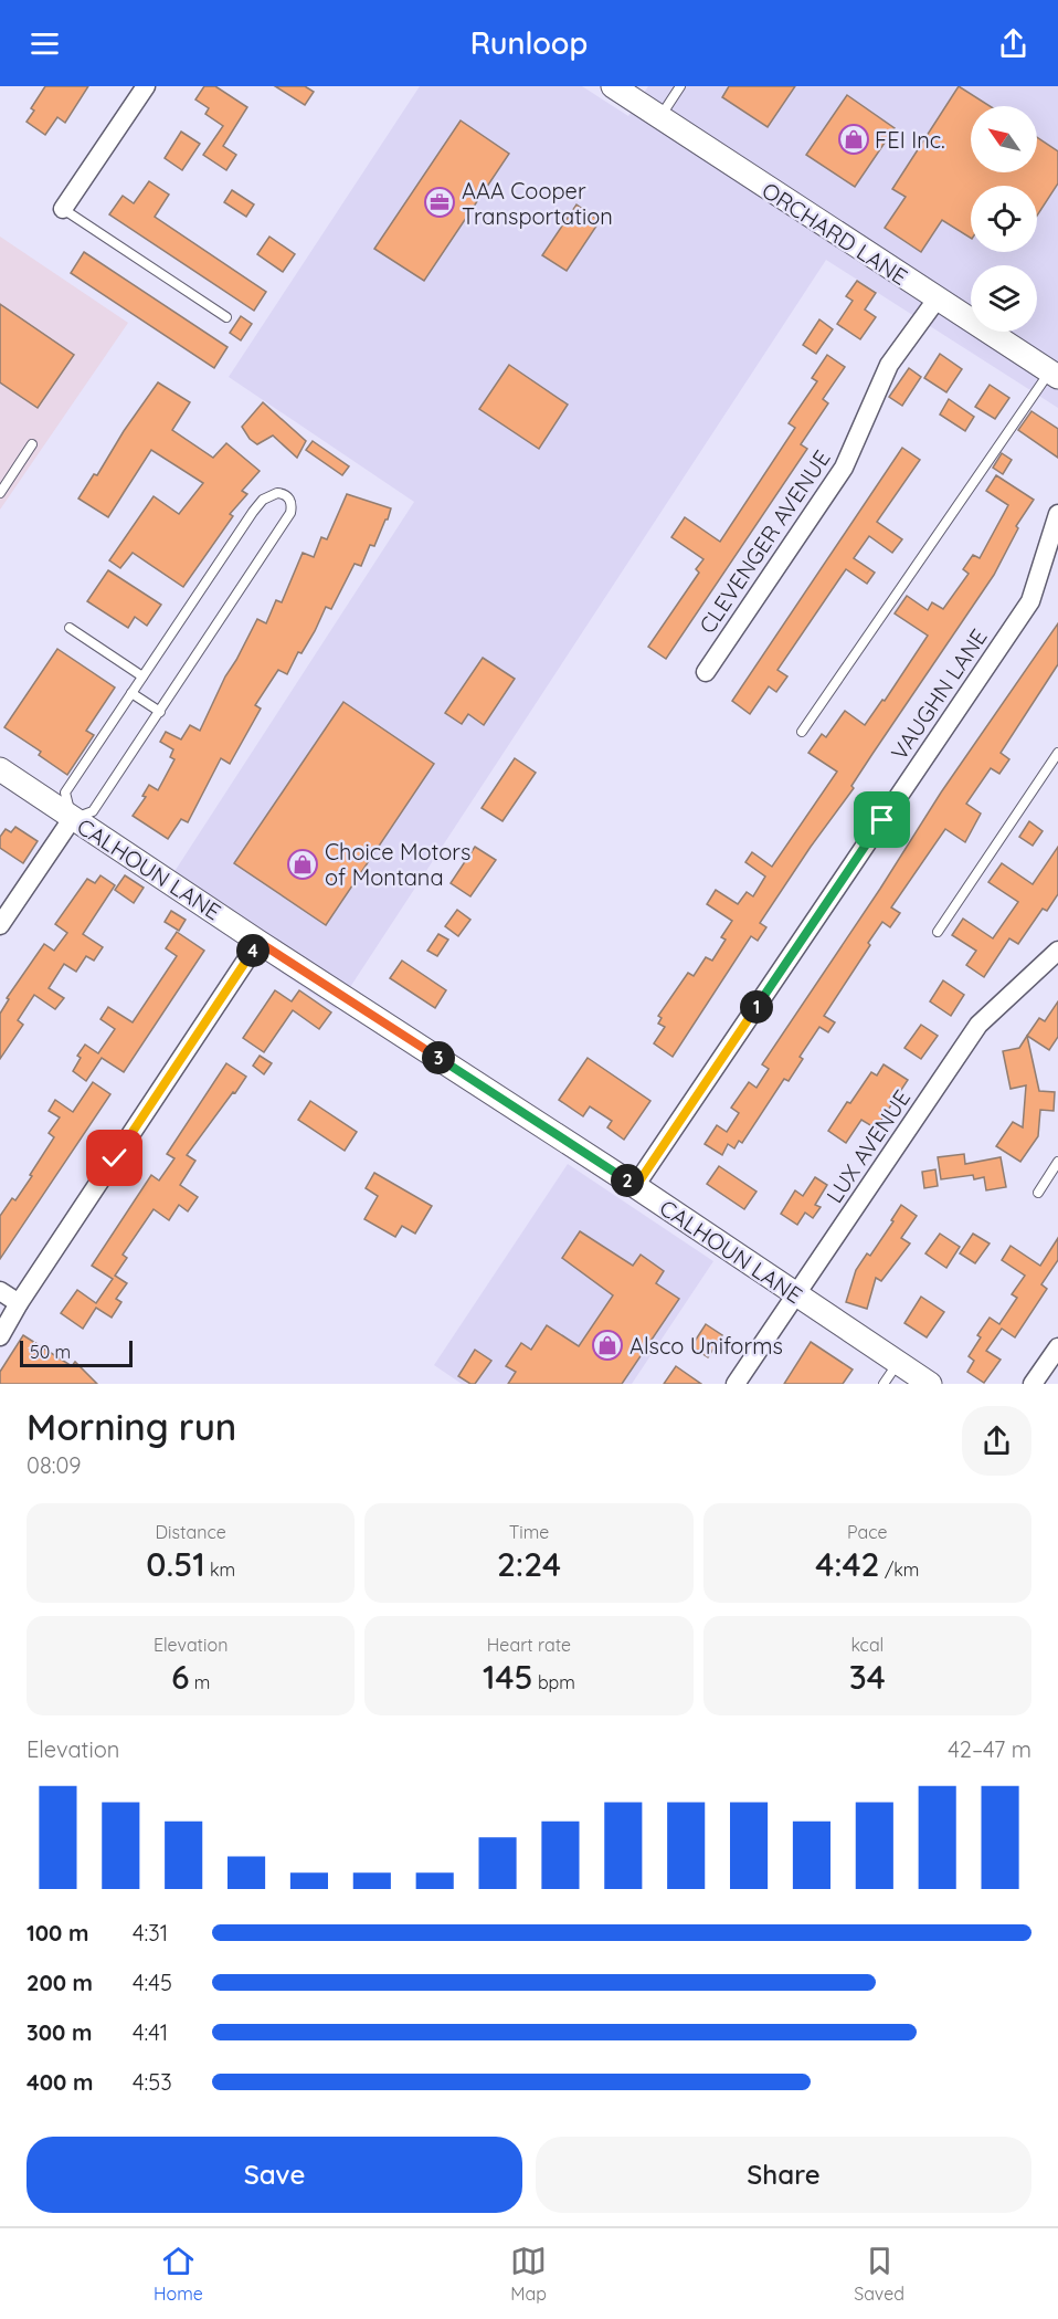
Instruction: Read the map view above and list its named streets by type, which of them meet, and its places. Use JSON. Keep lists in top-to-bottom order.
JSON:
{
  "streets": {
    "street": [
      "ORCHARD LANE",
      "CLEVENGER AVENUE",
      "VAUGHN LANE",
      "CALHOUN LANE",
      "LUX AVENUE"
    ]
  },
  "crossings": [
    ["ORCHARD LANE", "CLEVENGER AVENUE"],
    ["VAUGHN LANE", "CALHOUN LANE"],
    ["CALHOUN LANE", "LUX AVENUE"]
  ],
  "places": {
    "shop": ["FEI Inc.", "Choice Motors of Montana", "Alsco Uniforms"],
    "office": ["AAA Cooper Transportation"]
  },
  "scale_bar": "50 m",
  "north": "top left",
  "page": {
    "header": "Runloop",
    "pins": [
      "4",
      "1",
      "3",
      "2"
    ],
    "scale": "50 m",
    "heading": ["Morning run", "08:09"],
    "stats": [
      ["Distance", "0.51 km"],
      ["Time", "2:24"],
      ["Pace", "4:42 /km"],
      ["Elevation", "6 m"],
      ["Heart rate", "145 bpm"],
      ["kcal", "34"]
    ],
    "chart": ["Elevation", "42–47 m"],
    "list": [
      {
        "name": "100 m",
        "note": "4:31"
      },
      {
        "name": "200 m",
        "note": "4:45"
      },
      {
        "name": "300 m",
        "note": "4:41"
      },
      {
        "name": "400 m",
        "note": "4:53"
      }
    ],
    "buttons": ["Save", "Share"],
    "tabs": ["Home", "Map", "Saved"]
  }
}
